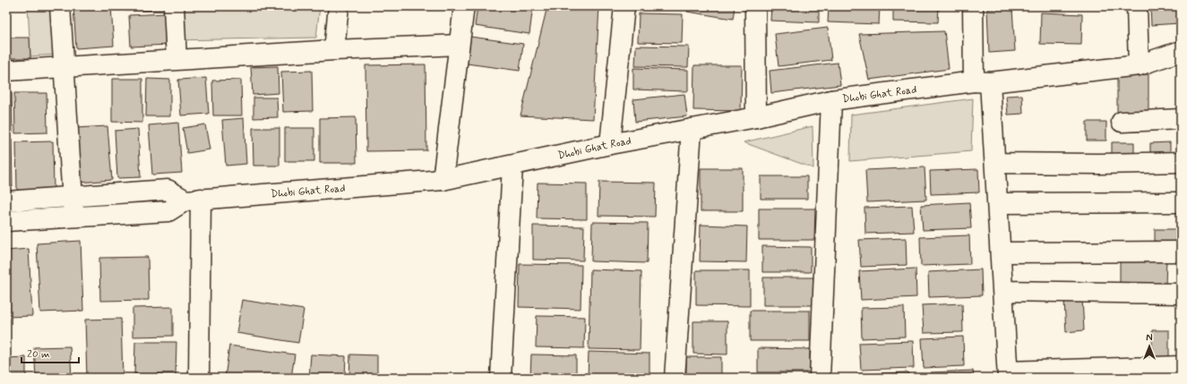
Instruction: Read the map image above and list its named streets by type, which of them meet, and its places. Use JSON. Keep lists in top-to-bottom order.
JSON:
{
  "streets": {
    "street": ["Dhobi Ghat Road"]
  },
  "scale_bar": "20 m",
  "north": "top"
}
